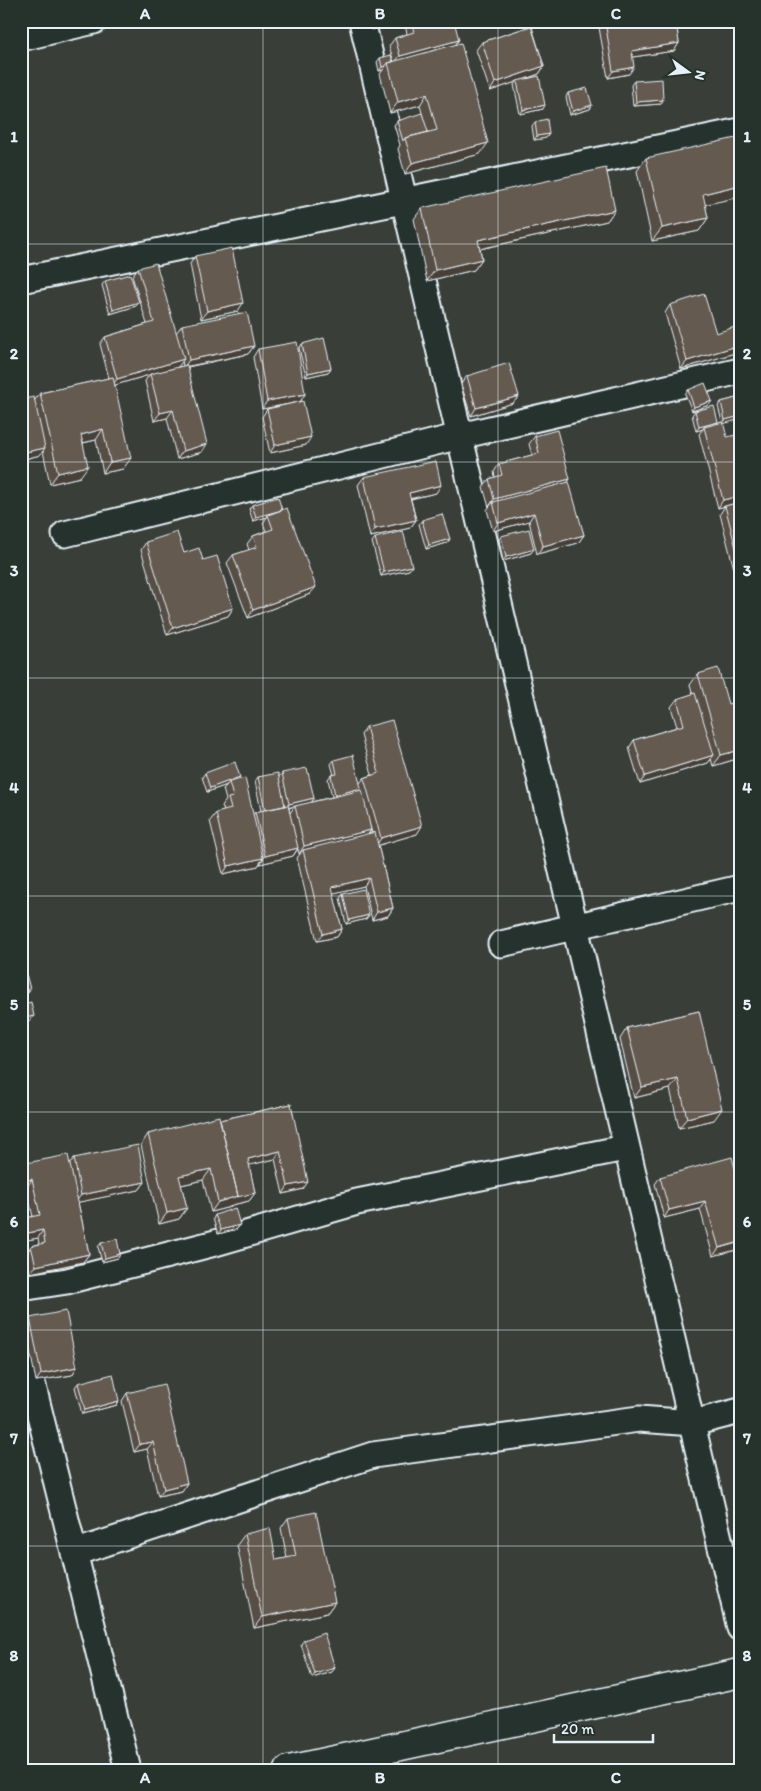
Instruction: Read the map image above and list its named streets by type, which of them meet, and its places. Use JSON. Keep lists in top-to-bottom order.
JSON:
{
  "scale_bar": "20 m",
  "north": "right",
  "grid": {
    "columns": ["A", "B", "C"],
    "rows": [
      "1",
      "2",
      "3",
      "4",
      "5",
      "6",
      "7",
      "8"
    ]
  }
}
